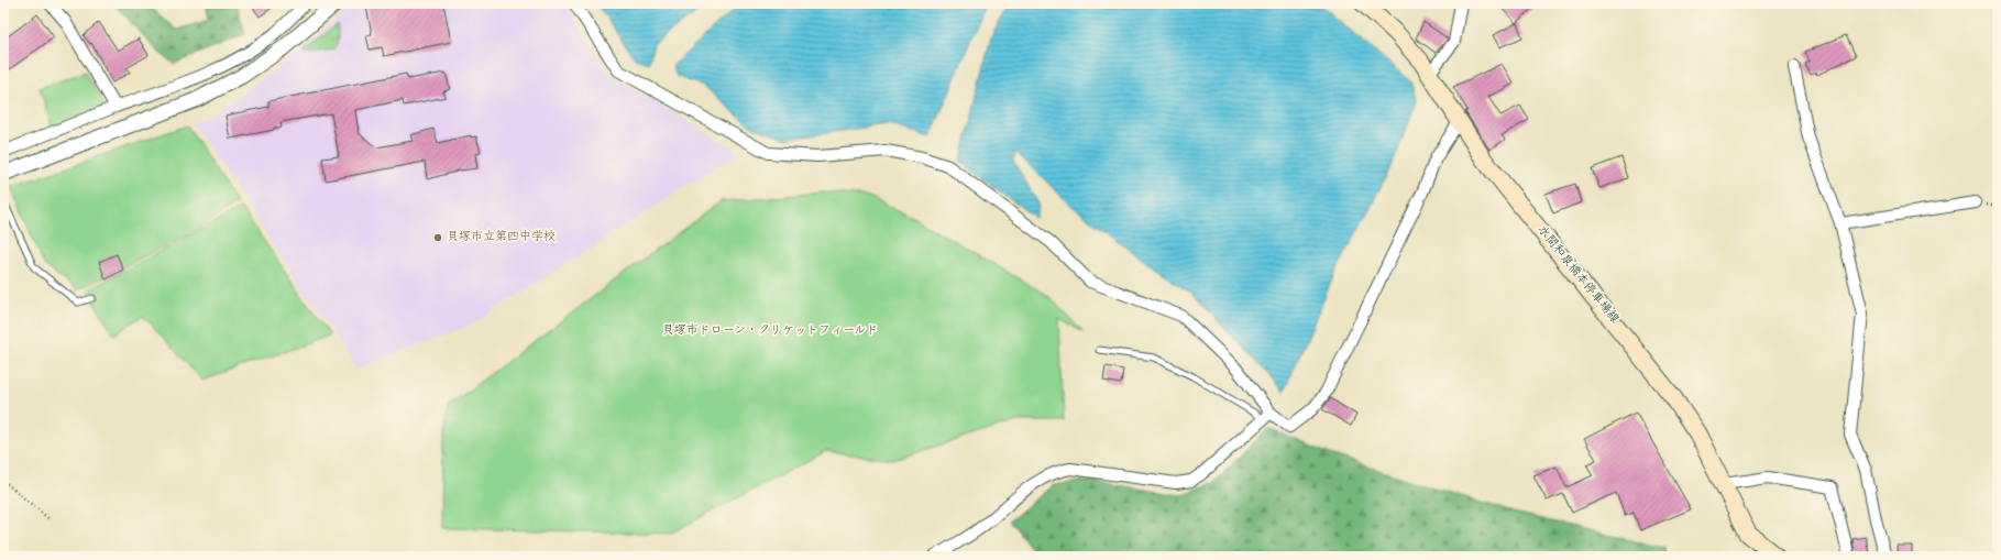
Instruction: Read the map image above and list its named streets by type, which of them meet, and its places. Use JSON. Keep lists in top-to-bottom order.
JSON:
{
  "streets": {
    "main road": ["水間和泉橋本停車場線"]
  },
  "parks": ["貝塚市ドローン・クリケットフィールド"],
  "places": ["貝塚市立第四中学校"]
}
